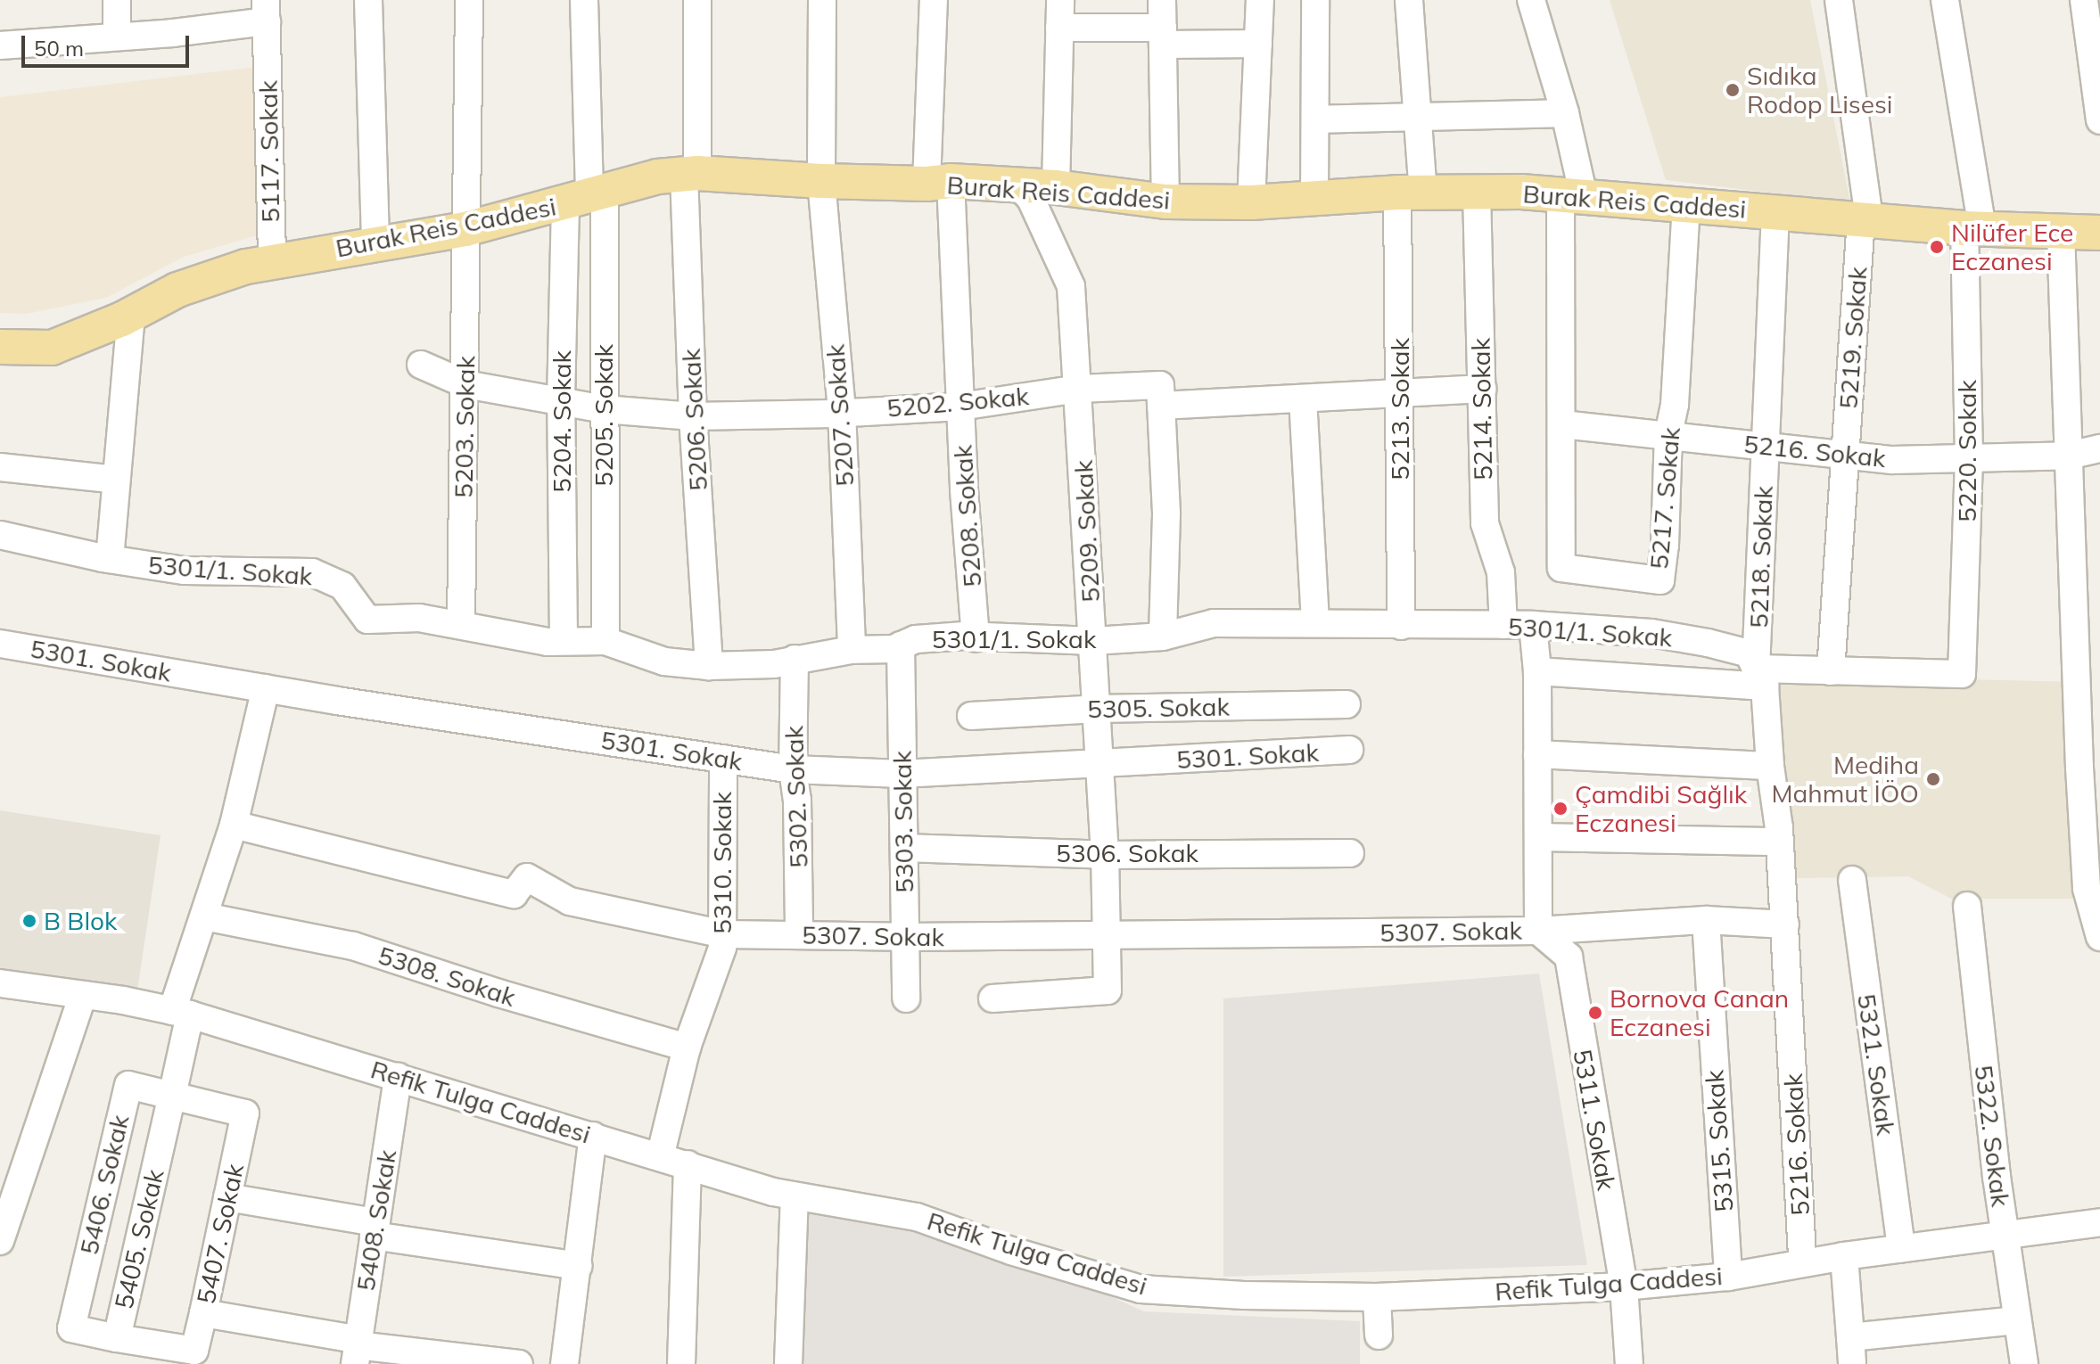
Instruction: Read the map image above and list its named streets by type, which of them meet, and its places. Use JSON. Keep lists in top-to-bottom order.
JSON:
{
  "streets": {
    "main road": ["Burak Reis Caddesi"],
    "street": [
      "5117. Sokak",
      "5219. Sokak",
      "5202. Sokak",
      "5213. Sokak",
      "5214. Sokak",
      "5205. Sokak",
      "5207. Sokak",
      "5206. Sokak",
      "5204. Sokak",
      "5203. Sokak",
      "5216. Sokak",
      "5220. Sokak",
      "5217. Sokak",
      "5208. Sokak",
      "5209. Sokak",
      "5218. Sokak",
      "5301/1. Sokak",
      "5301. Sokak",
      "5305. Sokak",
      "5302. Sokak",
      "5303. Sokak",
      "5306. Sokak",
      "5310. Sokak",
      "5307. Sokak",
      "5308. Sokak",
      "5321. Sokak",
      "Refik Tulga Caddesi",
      "5311. Sokak",
      "5322. Sokak",
      "5315. Sokak",
      "5406. Sokak",
      "5408. Sokak",
      "5407. Sokak",
      "5405. Sokak"
    ]
  },
  "crossings": [
    ["5117. Sokak", "Burak Reis Caddesi"],
    ["Burak Reis Caddesi", "5219. Sokak"],
    ["Burak Reis Caddesi", "5213. Sokak"],
    ["Burak Reis Caddesi", "5214. Sokak"],
    ["Burak Reis Caddesi", "5205. Sokak"],
    ["Burak Reis Caddesi", "5207. Sokak"],
    ["Burak Reis Caddesi", "5206. Sokak"],
    ["Burak Reis Caddesi", "5204. Sokak"],
    ["Burak Reis Caddesi", "5203. Sokak"],
    ["Burak Reis Caddesi", "5220. Sokak"],
    ["Burak Reis Caddesi", "5217. Sokak"],
    ["Burak Reis Caddesi", "5208. Sokak"],
    ["Burak Reis Caddesi", "5209. Sokak"],
    ["Burak Reis Caddesi", "5218. Sokak"],
    ["5219. Sokak", "5216. Sokak"],
    ["5219. Sokak", "5220. Sokak"],
    ["5202. Sokak", "5205. Sokak"],
    ["5202. Sokak", "5207. Sokak"],
    ["5202. Sokak", "5206. Sokak"],
    ["5202. Sokak", "5204. Sokak"],
    ["5202. Sokak", "5203. Sokak"],
    ["5202. Sokak", "5208. Sokak"],
    ["5202. Sokak", "5209. Sokak"],
    ["5213. Sokak", "5301/1. Sokak"],
    ["5214. Sokak", "5301/1. Sokak"],
    ["5205. Sokak", "5204. Sokak"],
    ["5205. Sokak", "5301/1. Sokak"],
    ["5207. Sokak", "5301/1. Sokak"],
    ["5206. Sokak", "5301/1. Sokak"],
    ["5204. Sokak", "5301/1. Sokak"],
    ["5203. Sokak", "5301/1. Sokak"],
    ["5216. Sokak", "5220. Sokak"],
    ["5216. Sokak", "5217. Sokak"],
    ["5216. Sokak", "5218. Sokak"],
    ["5216. Sokak", "5301/1. Sokak"],
    ["5216. Sokak", "5307. Sokak"],
    ["5216. Sokak", "Refik Tulga Caddesi"],
    ["5208. Sokak", "5301/1. Sokak"],
    ["5209. Sokak", "5301/1. Sokak"],
    ["5209. Sokak", "5301. Sokak"],
    ["5209. Sokak", "5305. Sokak"],
    ["5209. Sokak", "5306. Sokak"],
    ["5209. Sokak", "5307. Sokak"],
    ["5218. Sokak", "5301/1. Sokak"],
    ["5301/1. Sokak", "5302. Sokak"],
    ["5301/1. Sokak", "5303. Sokak"],
    ["5301. Sokak", "5302. Sokak"],
    ["5301. Sokak", "5303. Sokak"],
    ["5301. Sokak", "5310. Sokak"],
    ["5302. Sokak", "5307. Sokak"],
    ["5303. Sokak", "5306. Sokak"],
    ["5303. Sokak", "5307. Sokak"],
    ["5310. Sokak", "5307. Sokak"],
    ["5310. Sokak", "5308. Sokak"],
    ["5310. Sokak", "Refik Tulga Caddesi"],
    ["5307. Sokak", "5311. Sokak"],
    ["5307. Sokak", "5315. Sokak"],
    ["5321. Sokak", "Refik Tulga Caddesi"],
    ["Refik Tulga Caddesi", "5311. Sokak"],
    ["Refik Tulga Caddesi", "5322. Sokak"],
    ["Refik Tulga Caddesi", "5315. Sokak"],
    ["Refik Tulga Caddesi", "5408. Sokak"],
    ["Refik Tulga Caddesi", "5405. Sokak"],
    ["5406. Sokak", "5407. Sokak"],
    ["5406. Sokak", "5405. Sokak"],
    ["5407. Sokak", "5405. Sokak"]
  ],
  "places": [
    "Sıdıka Rodop Lisesi",
    "Nilüfer Ece Eczanesi",
    "Mediha Mahmut İÖO",
    "Çamdibi Sağlık Eczanesi",
    "B Blok",
    "Bornova Canan Eczanesi"
  ],
  "scale_bar": "50 m"
}
